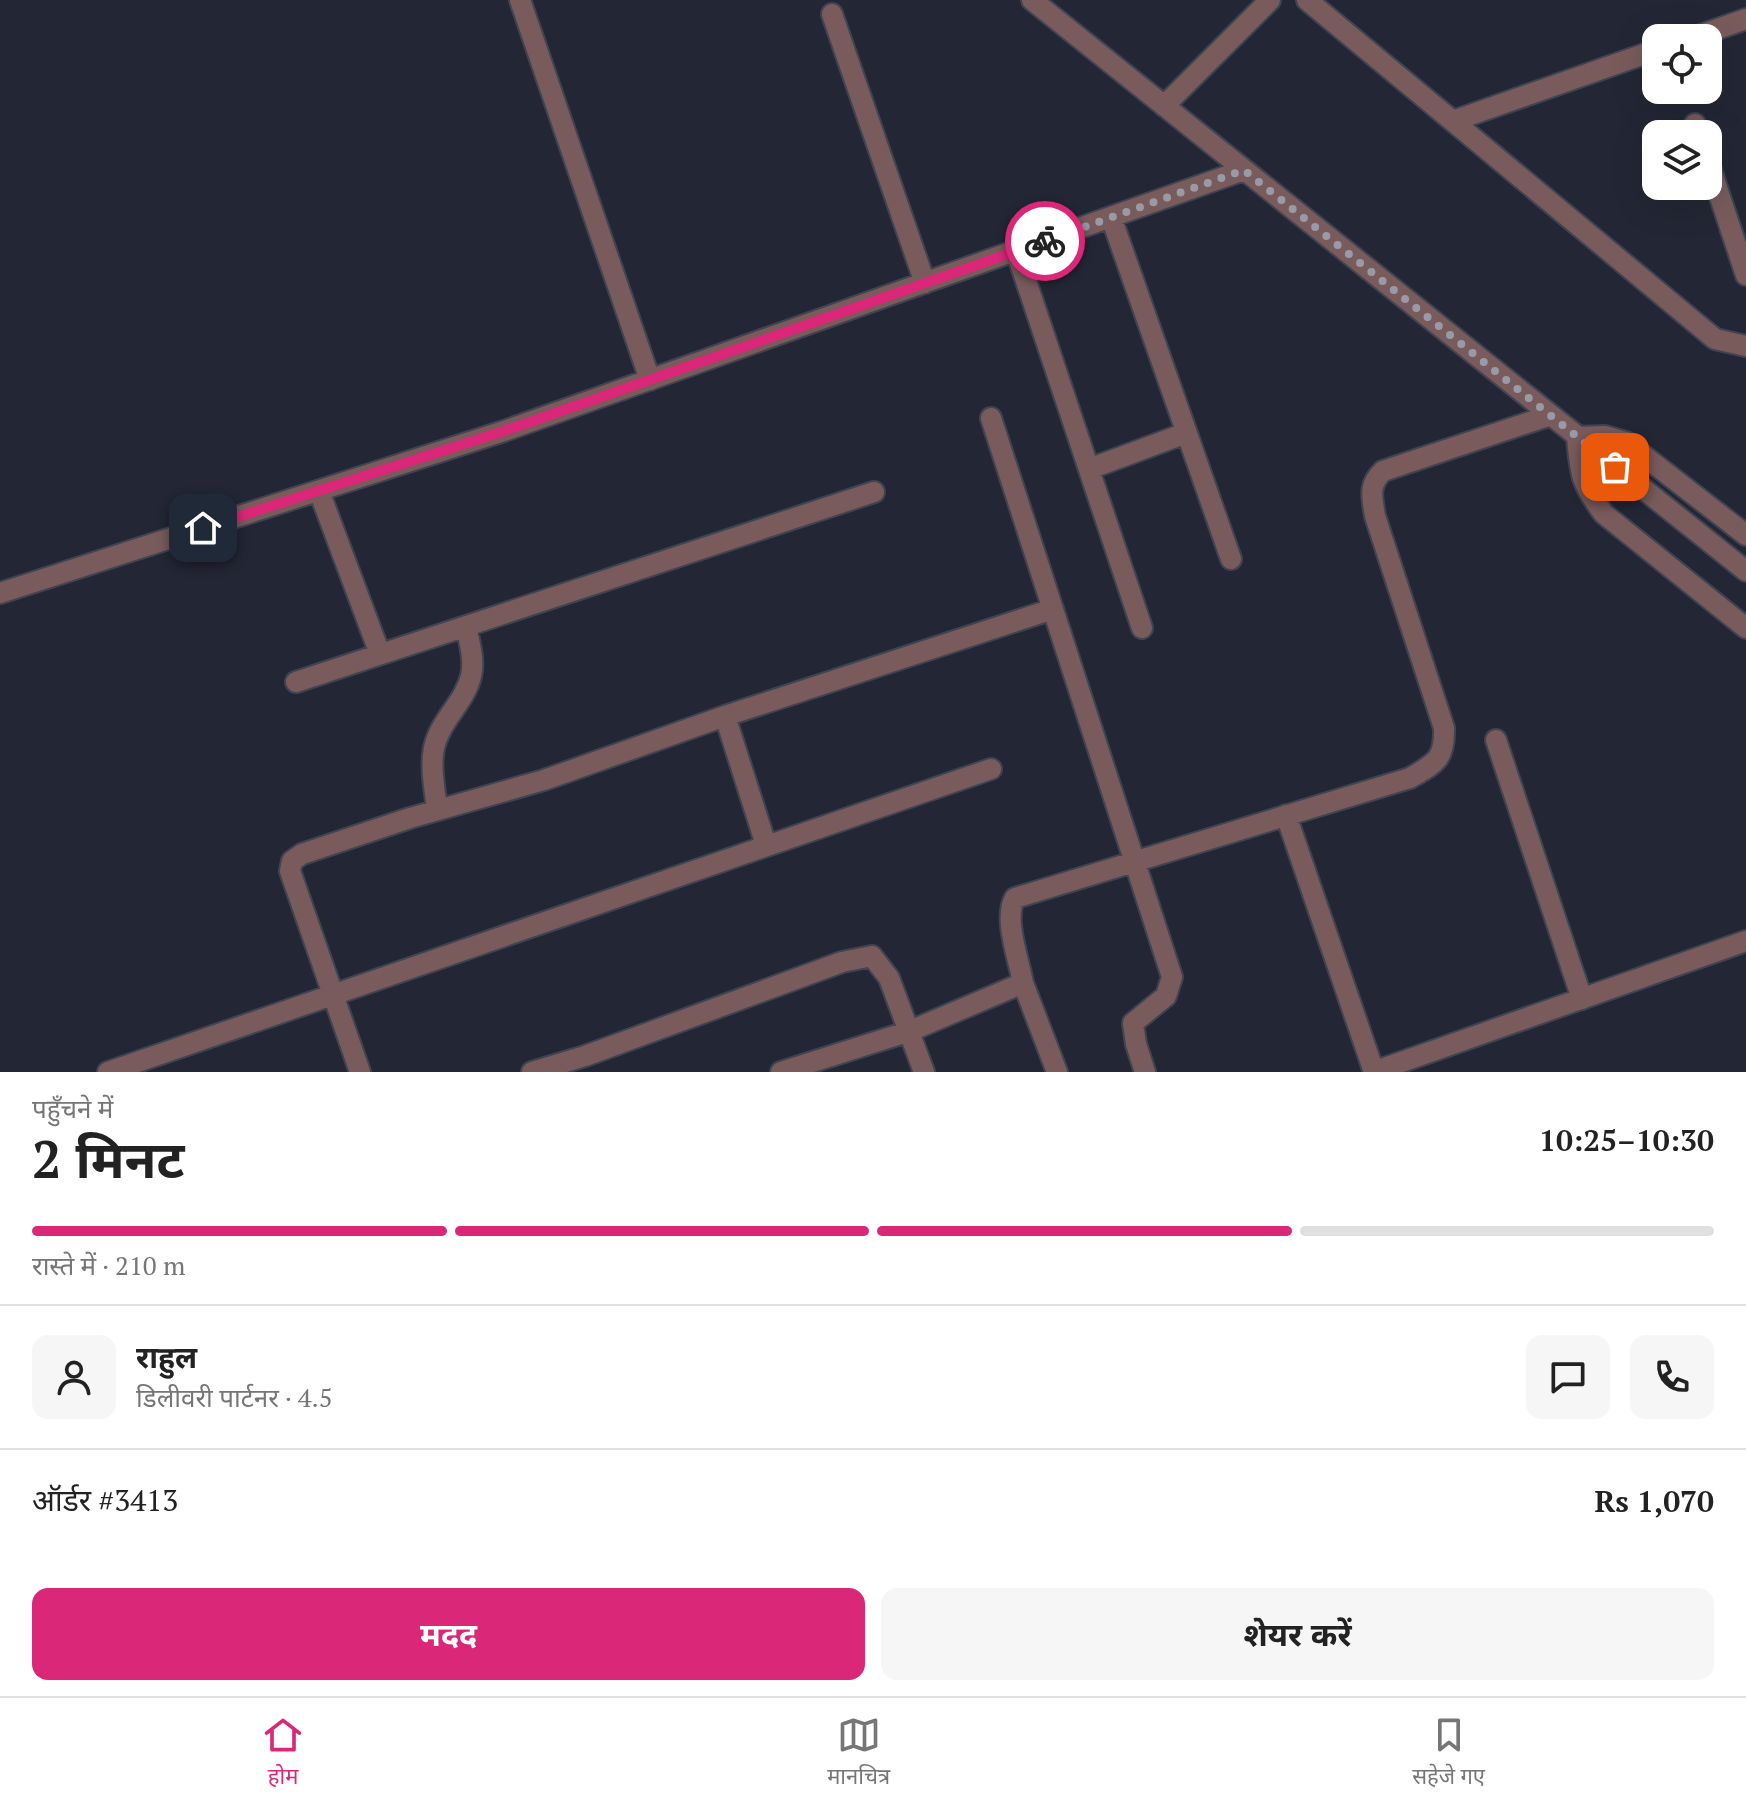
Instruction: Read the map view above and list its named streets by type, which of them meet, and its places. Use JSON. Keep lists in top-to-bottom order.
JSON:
{
  "page": {
    "heading": ["2 मिनट", "पहुँचने में", "10:25–10:30"],
    "panel": [
      "राहुल",
      "डिलीवरी पार्टनर · 4.5",
      "ऑर्डर #3413",
      "Rs 1,070"
    ],
    "bar": "रास्ते में · 210 m",
    "buttons": ["मदद", "शेयर करें"],
    "tabs": ["होम", "मानचित्र", "सहेजे गए"]
  }
}
